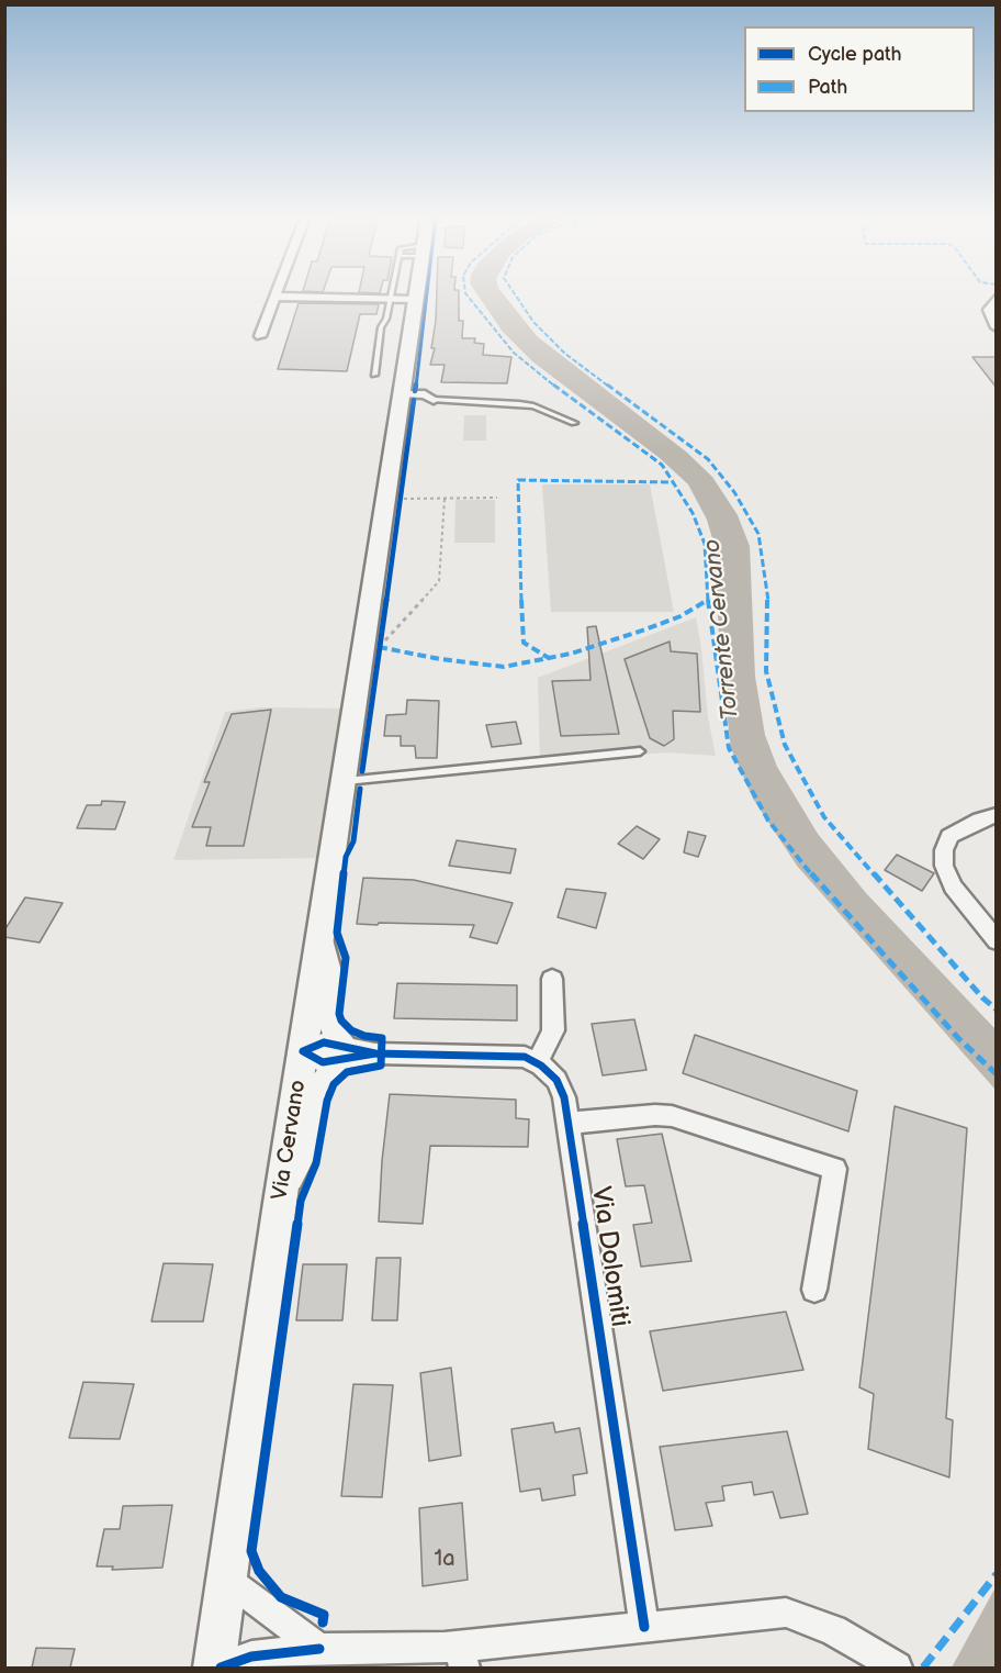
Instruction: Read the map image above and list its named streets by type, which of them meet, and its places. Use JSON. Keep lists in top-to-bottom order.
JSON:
{
  "streets": {
    "main road": ["Via Cervano"],
    "street": ["Via Dolomiti"]
  },
  "water": ["Torrente Cervano"],
  "house_numbers": ["1a"],
  "legend": ["Cycle path", "Path"]
}
